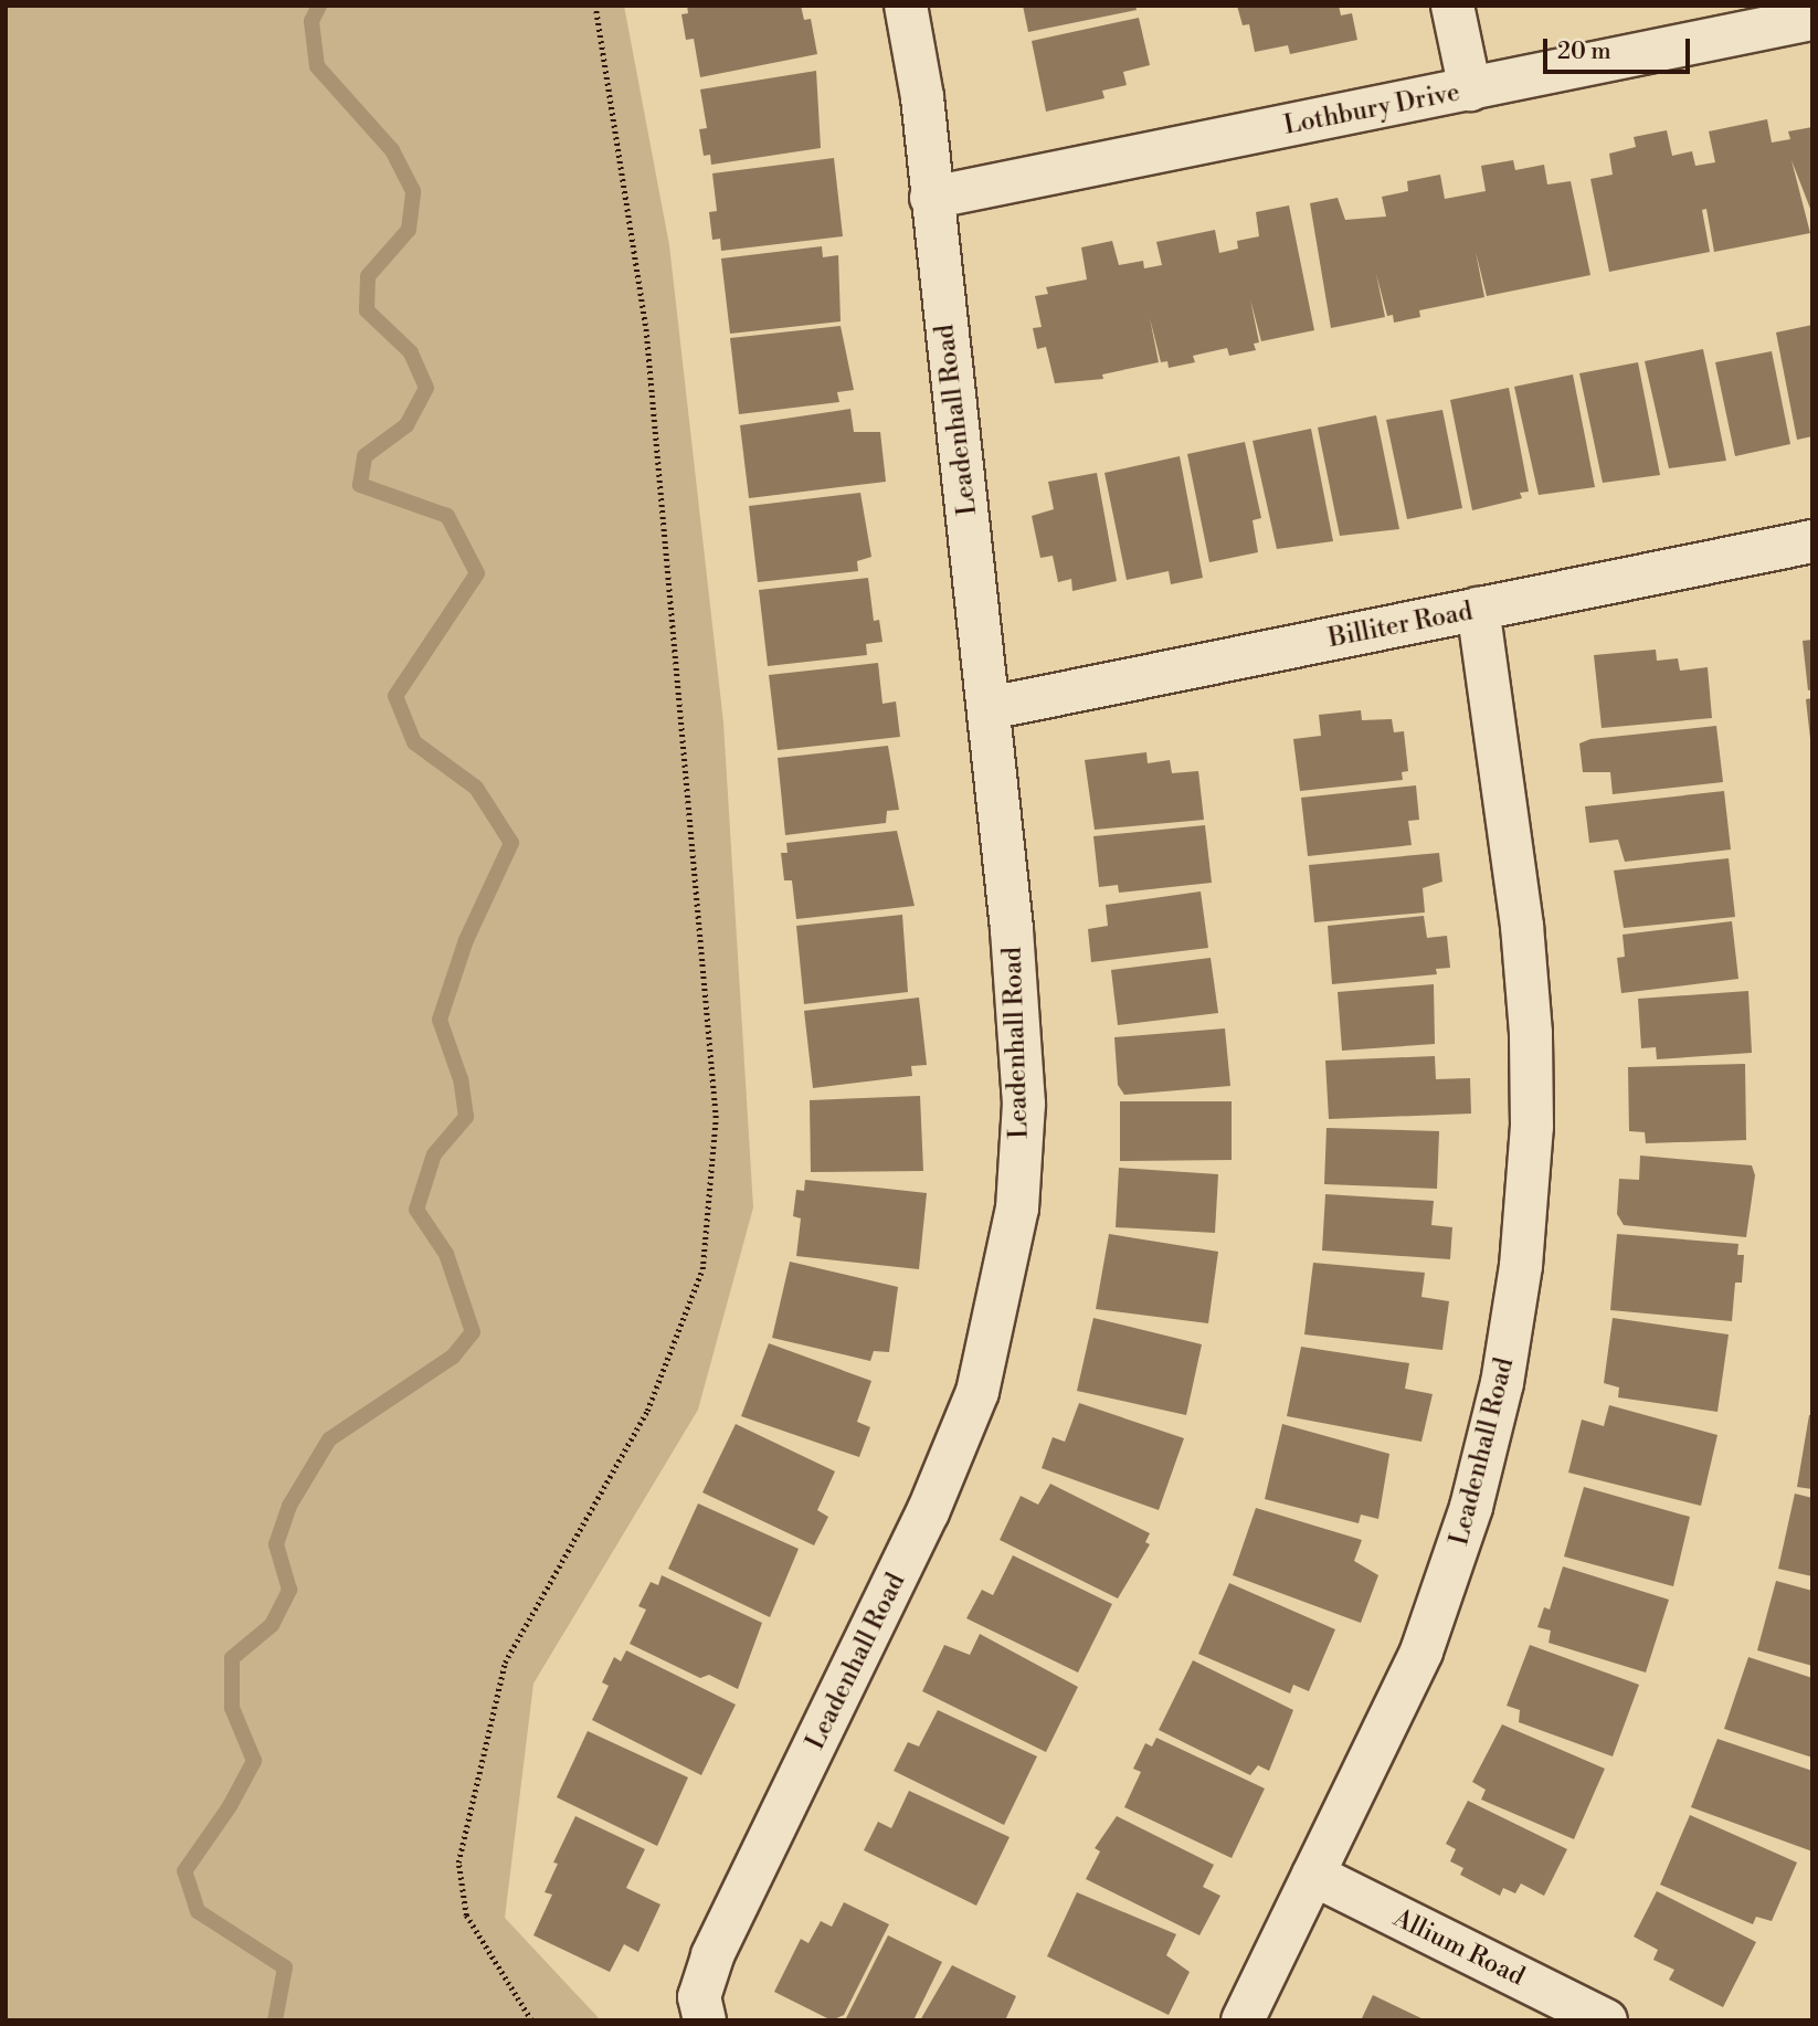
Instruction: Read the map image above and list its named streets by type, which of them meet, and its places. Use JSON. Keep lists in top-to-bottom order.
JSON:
{
  "streets": {
    "street": [
      "Lothbury Drive",
      "Leadenhall Road",
      "Billiter Road",
      "Allium Road"
    ]
  },
  "crossings": [
    ["Lothbury Drive", "Leadenhall Road"],
    ["Leadenhall Road", "Billiter Road"],
    ["Leadenhall Road", "Allium Road"]
  ],
  "scale_bar": "20 m"
}
